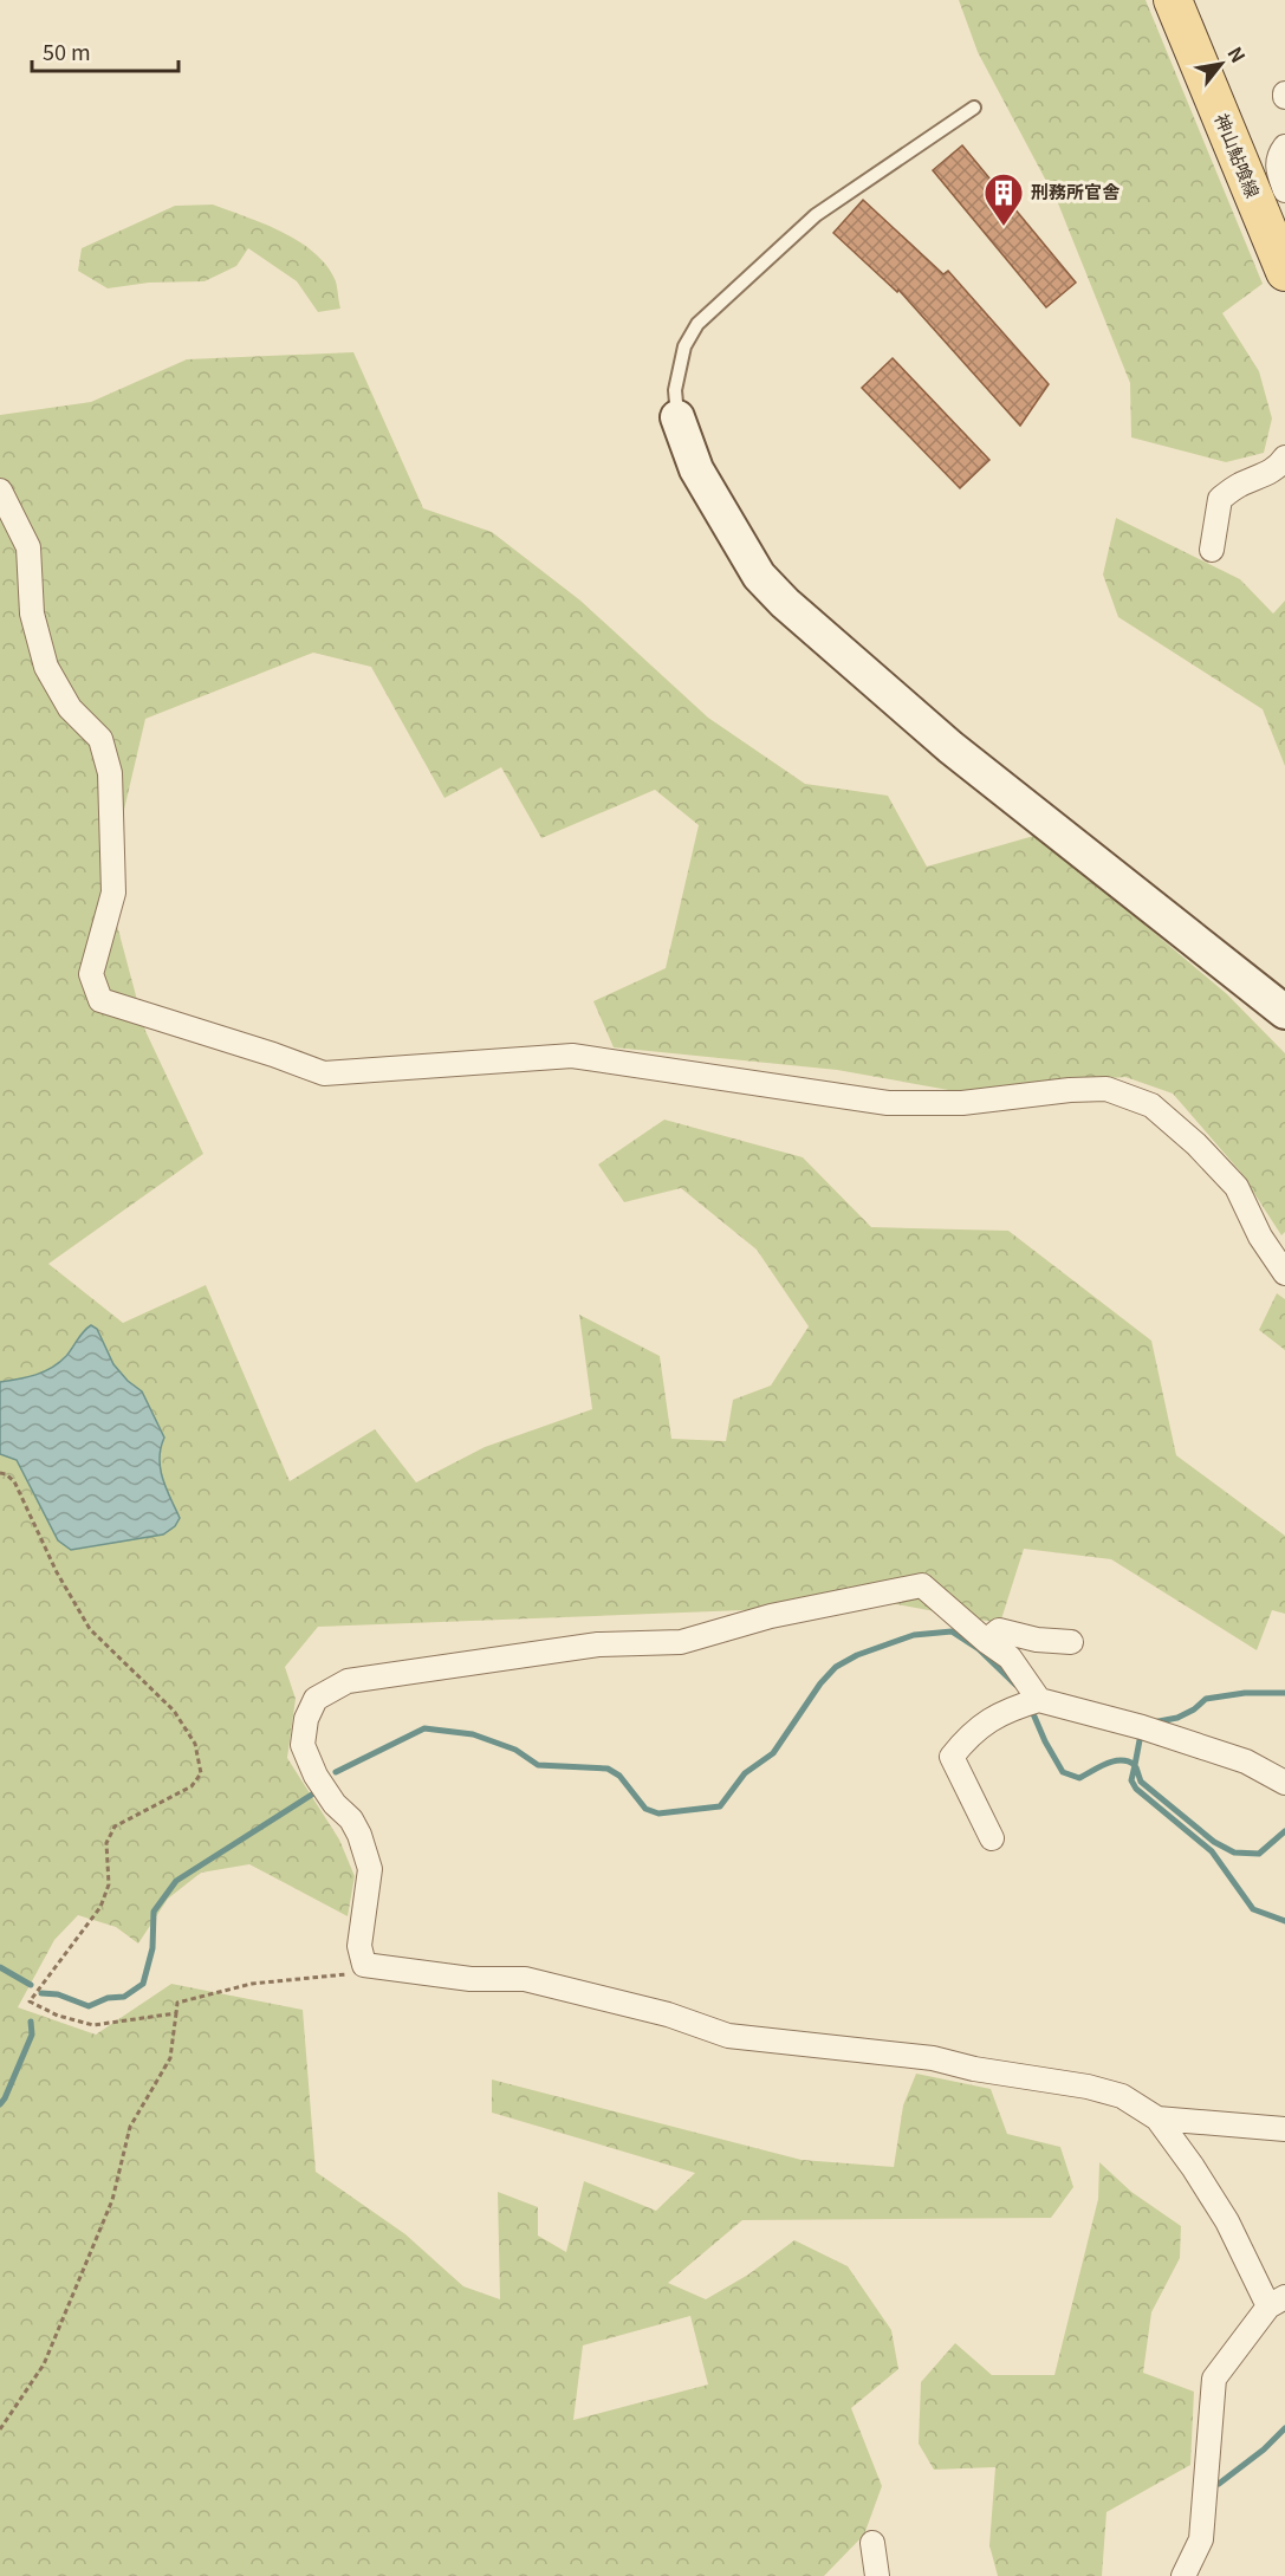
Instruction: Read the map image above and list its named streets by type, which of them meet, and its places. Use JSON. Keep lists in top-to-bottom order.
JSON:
{
  "streets": {
    "main road": ["神山鮎喰線"]
  },
  "places": {
    "building": ["刑務所官舎"]
  },
  "scale_bar": "50 m",
  "north": "top right"
}
